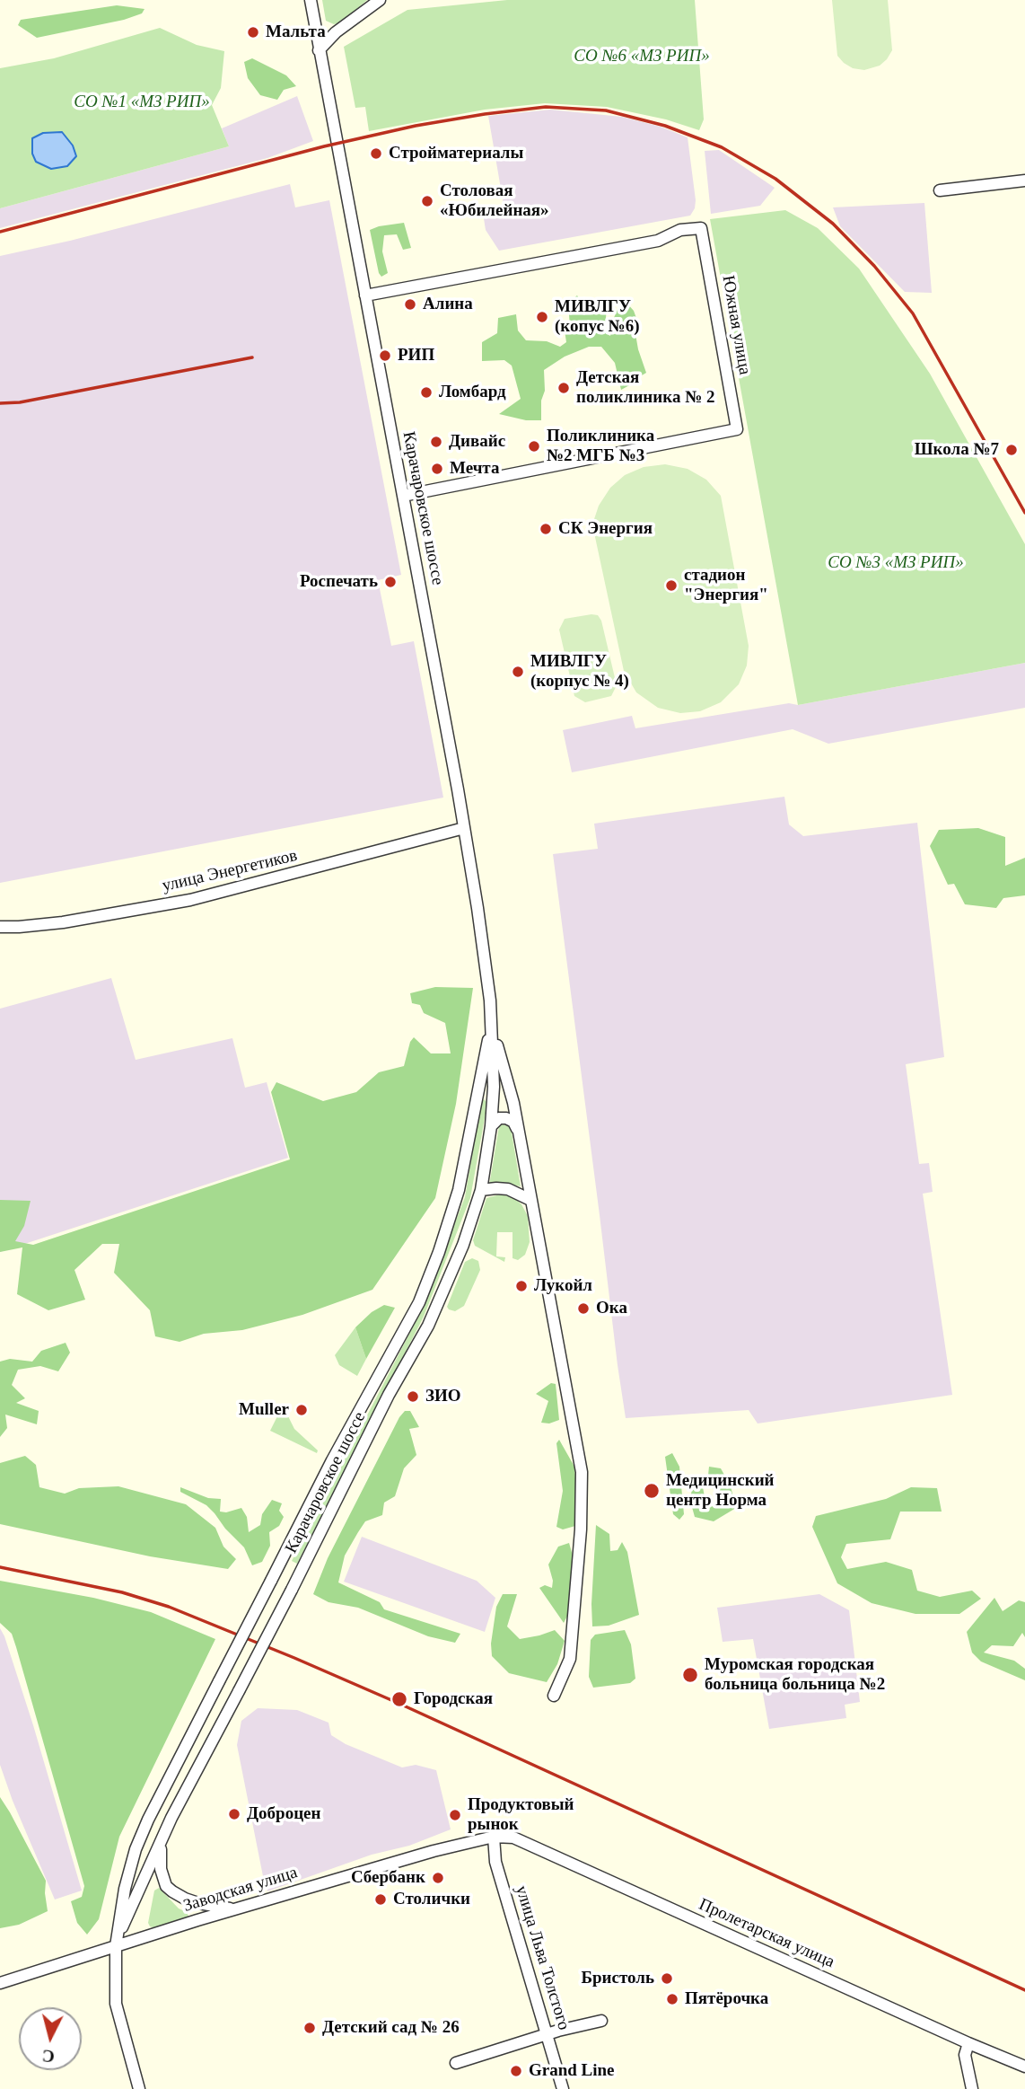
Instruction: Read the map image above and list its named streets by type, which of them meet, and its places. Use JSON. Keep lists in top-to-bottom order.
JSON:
{
  "streets": {
    "street": [
      "Южная улица",
      "Карачаровское шоссе",
      "улица Энергетиков",
      "Заводская улица",
      "Пролетарская улица",
      "улица Льва Толстого"
    ]
  },
  "crossings": [
    ["Южная улица", "Карачаровское шоссе"],
    ["Карачаровское шоссе", "улица Энергетиков"],
    ["Карачаровское шоссе", "Заводская улица"],
    ["Заводская улица", "Пролетарская улица"],
    ["Заводская улица", "улица Льва Толстого"],
    ["Пролетарская улица", "улица Льва Толстого"]
  ],
  "parks": ["СО №6 «МЗ РИП»", "СО №1 «МЗ РИП»", "СО №3 «МЗ РИП»"],
  "places": [
    "Мальта",
    "Стройматериалы",
    "Столовая «Юбилейная»",
    "Алина",
    "МИВЛГУ (копус №6)",
    "РИП",
    "Детская поликлиника № 2",
    "Ломбард",
    "Дивайс",
    "Поликлиника №2 МГБ №3",
    "Школа №7",
    "Мечта",
    "СК Энергия",
    "Роспечать",
    "стадион \"Энергия\"",
    "МИВЛГУ (корпус № 4)",
    "Лукойл",
    "Ока",
    "ЗИО",
    "Muller",
    "Медицинский центр Норма",
    "Муромская городская больница больница №2",
    "Городская",
    "Доброцен",
    "Продуктовый рынок",
    "Сбербанк",
    "Столички",
    "Бристоль",
    "Пятёрочка",
    "Детский сад № 26",
    "Grand Line"
  ],
  "north": "bottom"
}
